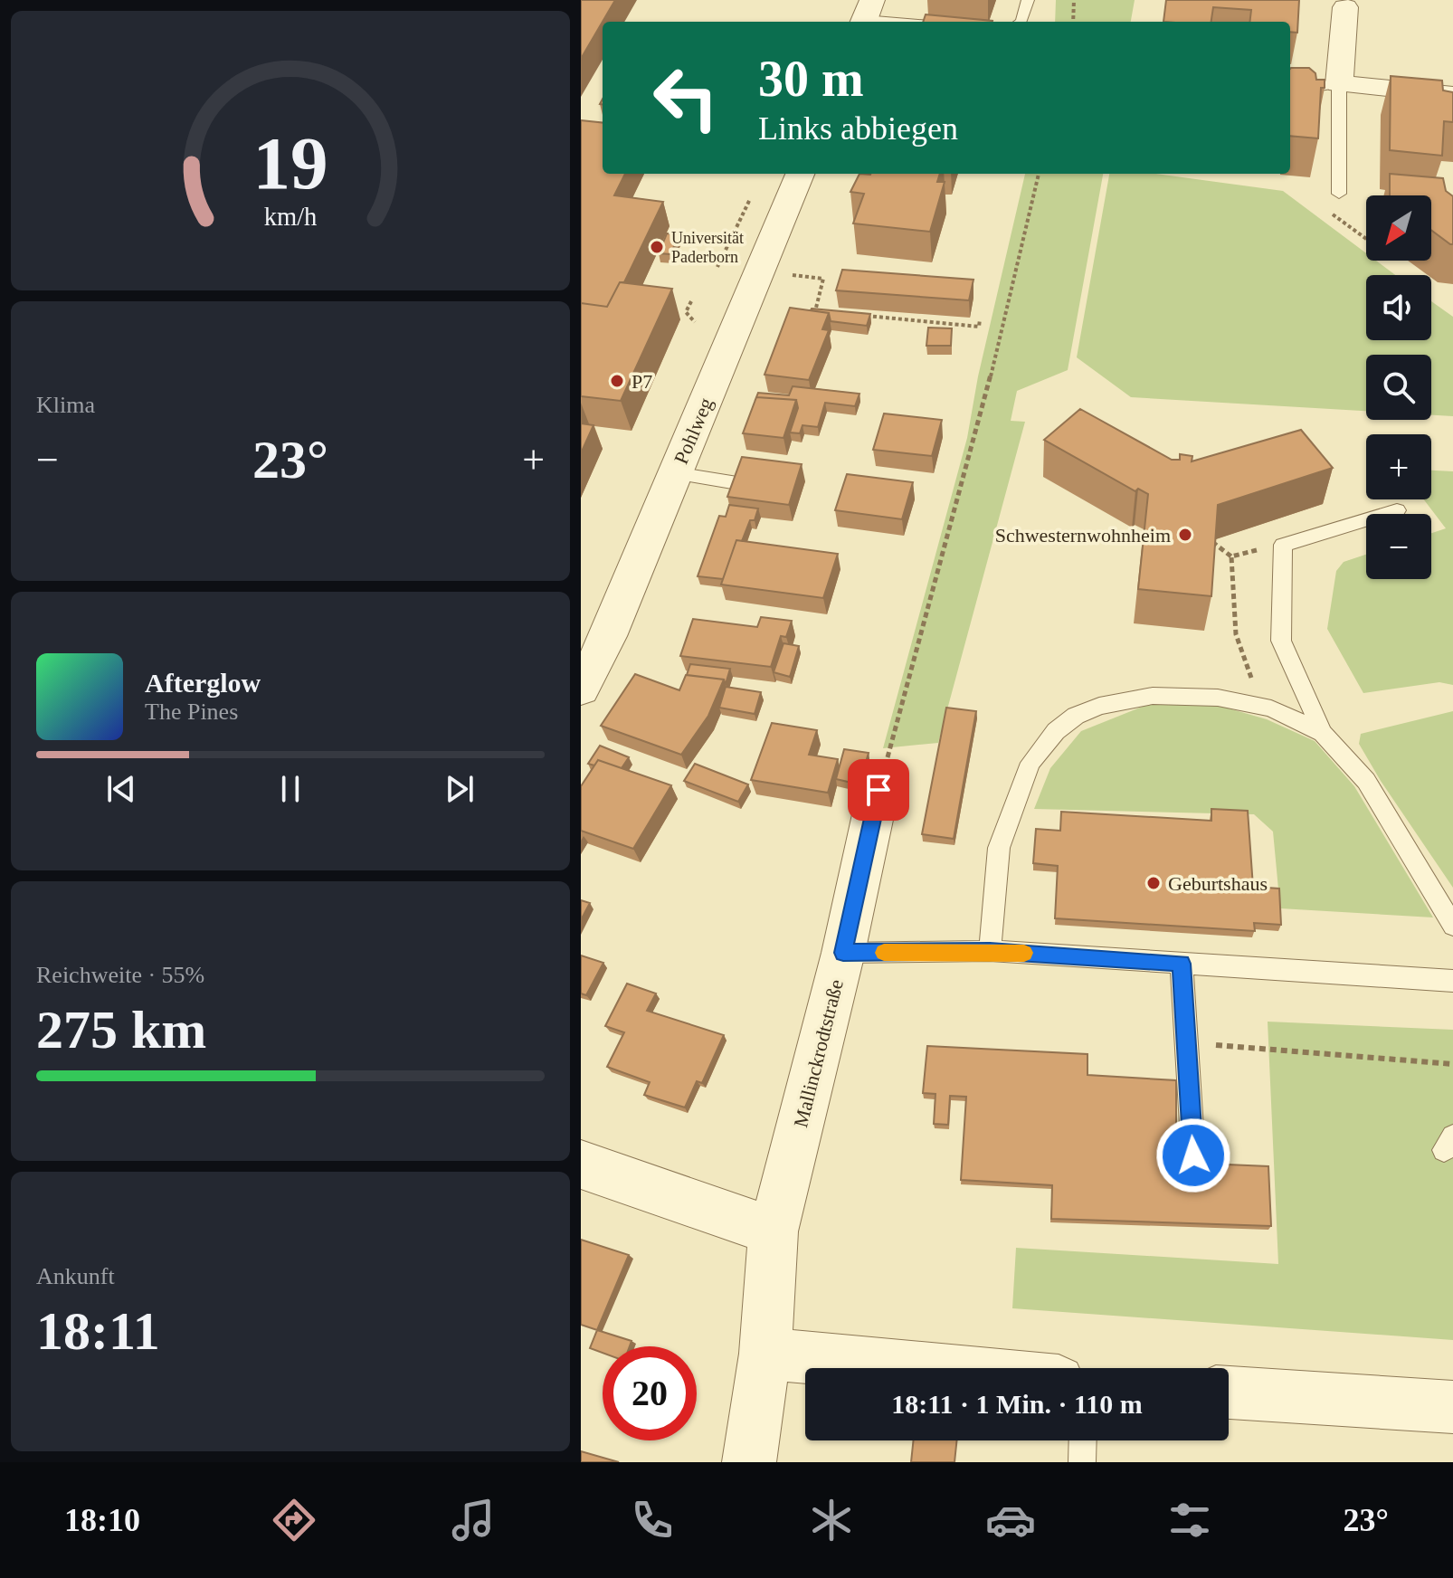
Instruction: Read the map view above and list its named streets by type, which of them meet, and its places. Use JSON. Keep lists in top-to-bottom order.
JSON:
{
  "streets": {
    "street": ["Pohlweg", "Mallinckrodtstraße"]
  },
  "places": [
    "Universität Paderborn",
    "P7",
    "Schwesternwohnheim",
    "Geburtshaus"
  ],
  "north": "bottom left",
  "page": {
    "turn": ["30 m", "Links abbiegen"],
    "map_buttons": ["+", "−"],
    "tile": [
      "Klima",
      ["Reichweite · 55%", "275 km"],
      ["Ankunft", "18:11"]
    ],
    "heat": ["−", "23°", "+"],
    "song": ["Afterglow", "The Pines"],
    "limit": "20",
    "trip": "18:11 · 1 Min. · 110 m",
    "tabs": ["18:10", "23°"],
    "gauge": ["19", "km/h"]
  }
}
